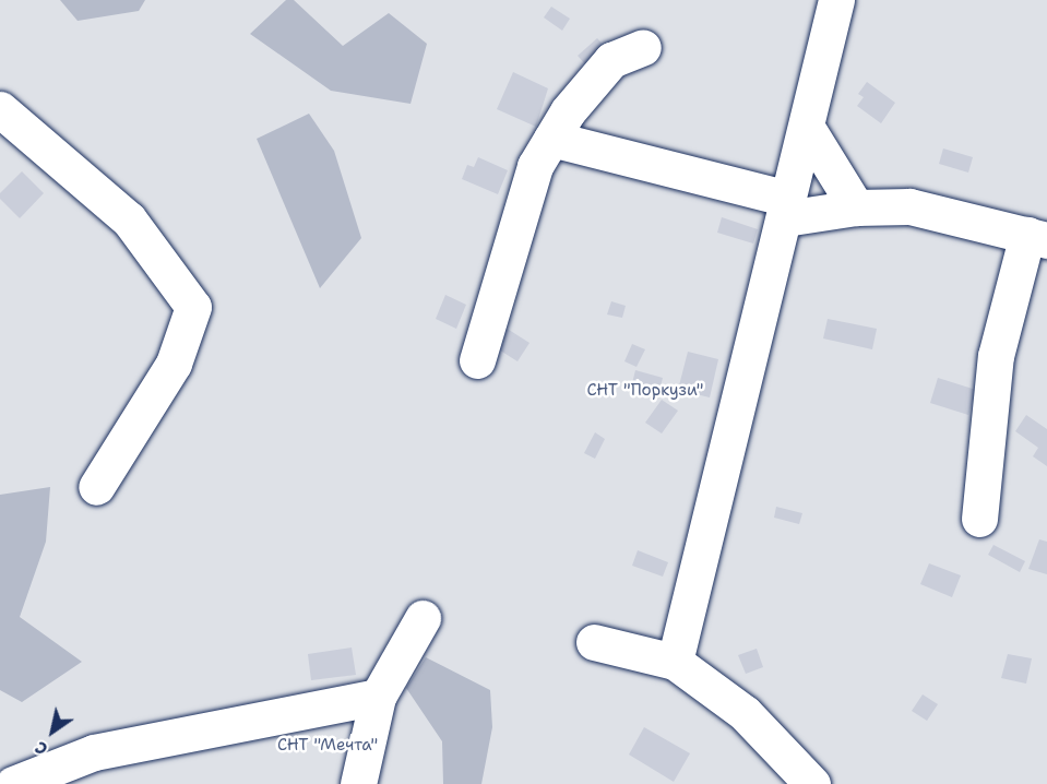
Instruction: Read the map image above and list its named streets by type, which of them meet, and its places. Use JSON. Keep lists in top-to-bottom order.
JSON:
{
  "parks": ["СНТ \"Поркузи\"", "СНТ \"Мечта\""],
  "north": "bottom left"
}
